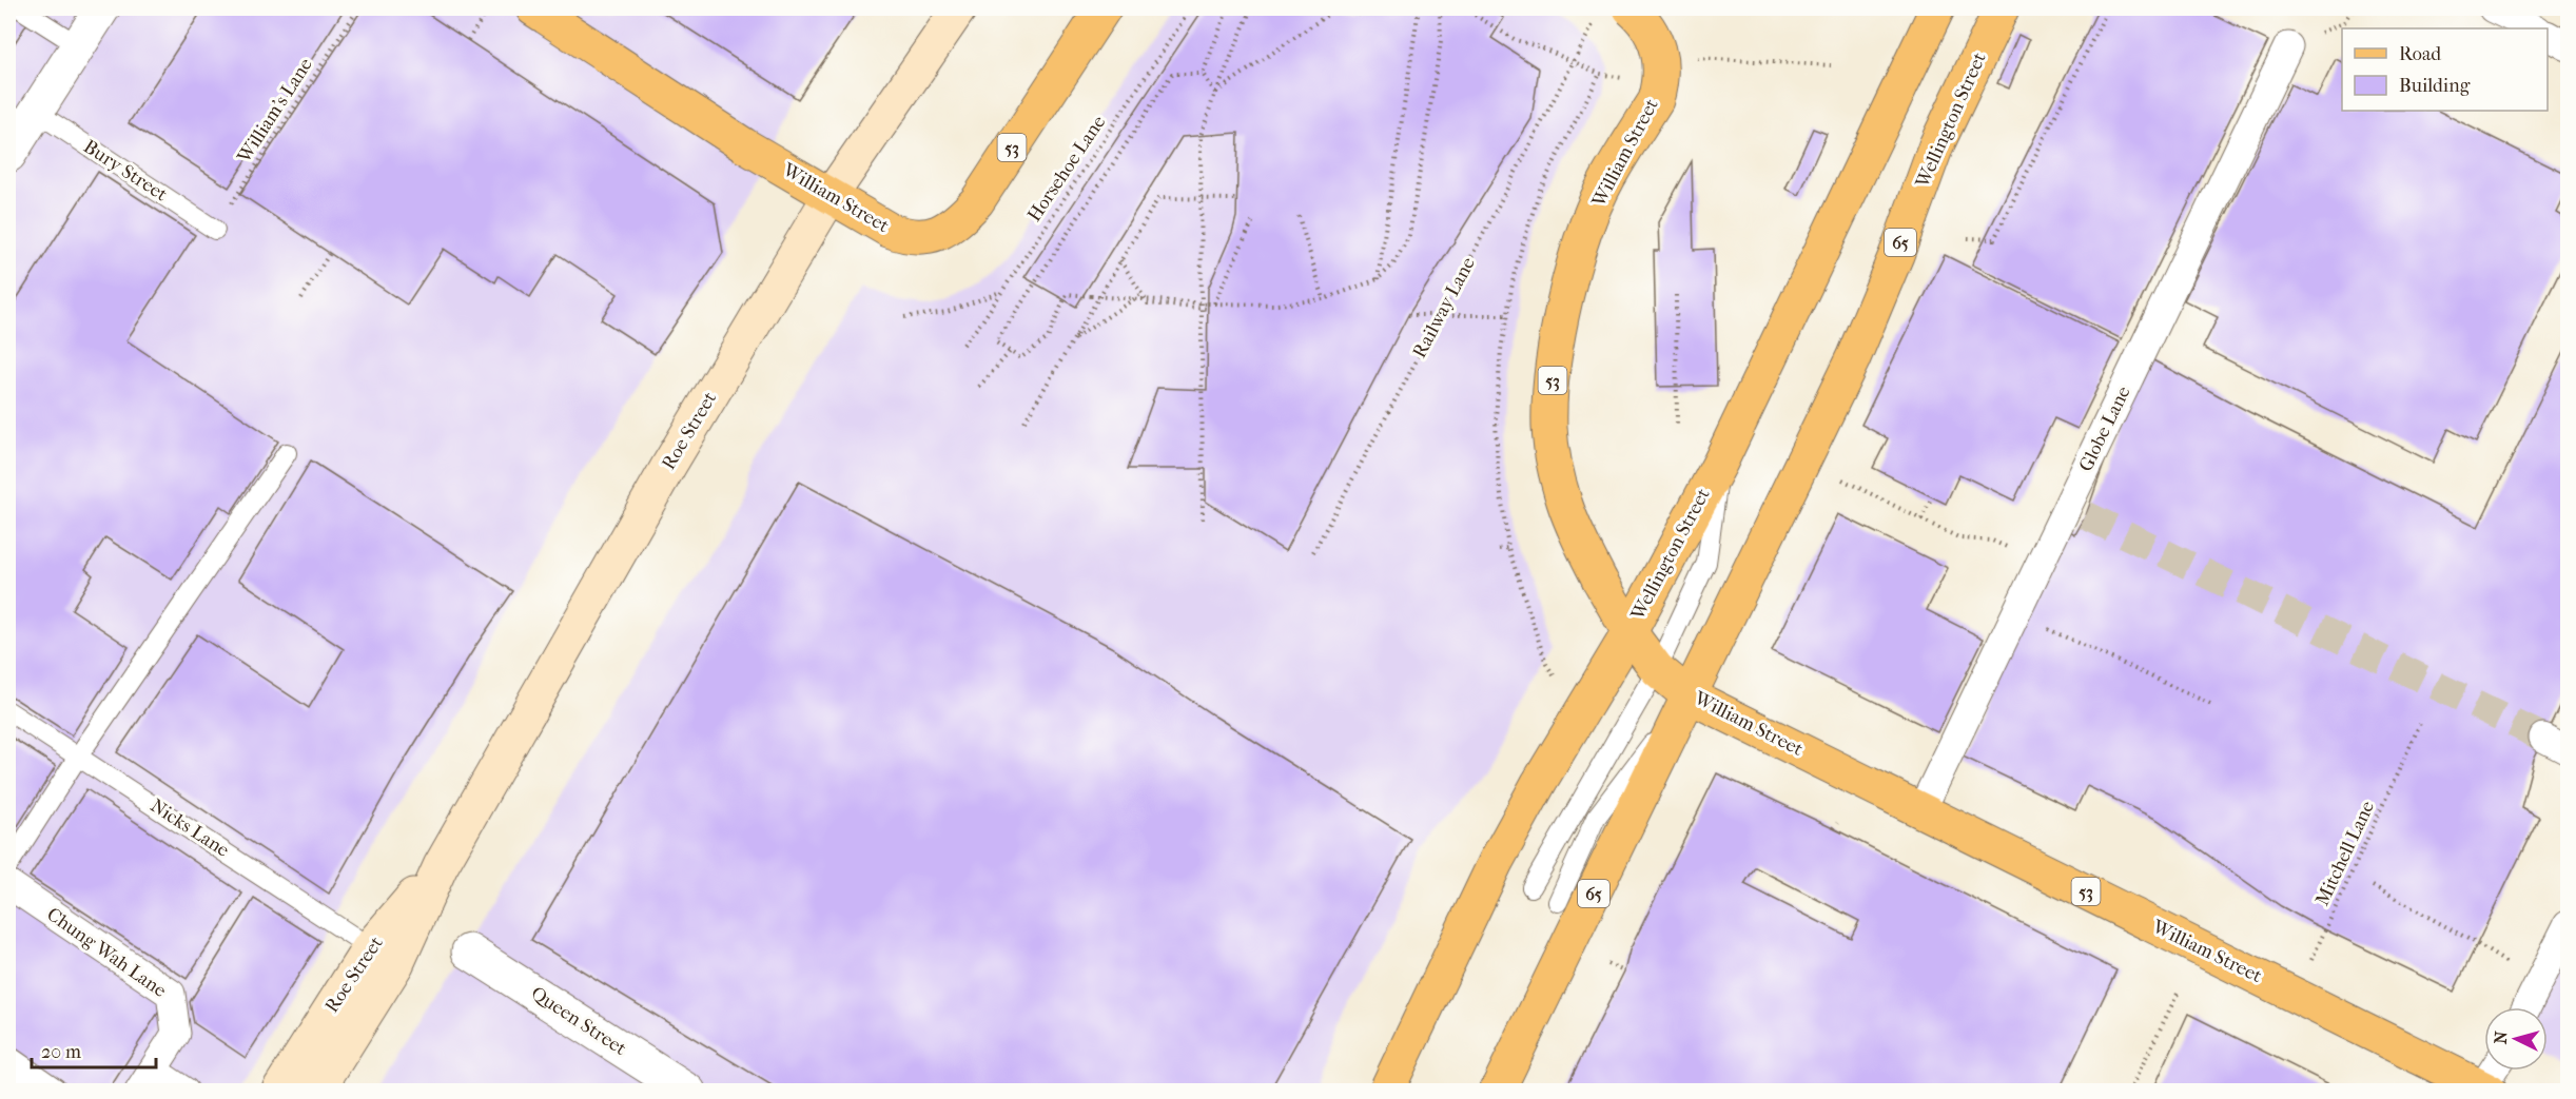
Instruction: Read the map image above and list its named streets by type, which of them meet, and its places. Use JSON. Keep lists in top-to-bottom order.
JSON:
{
  "streets": {
    "main road": [
      "Wellington Street",
      "53",
      "William Street",
      "65",
      "Roe Street"
    ],
    "street": ["Globe Lane", "Chung Wah Lane", "Queen Street"],
    "lane": ["Bury Street", "Nicks Lane"],
    "path": [
      "William's Lane",
      "Horsehoe Lane",
      "Railway Lane",
      "Mitchell Lane"
    ]
  },
  "crossings": [
    ["William's Lane", "Bury Street"],
    ["Wellington Street", "William Street"],
    ["William Street", "Globe Lane"],
    ["William Street", "Roe Street"],
    ["William Street", "Mitchell Lane"],
    ["Roe Street", "Nicks Lane"]
  ],
  "legend": ["Road", "Building"],
  "scale_bar": "20 m",
  "north": "left"
}
